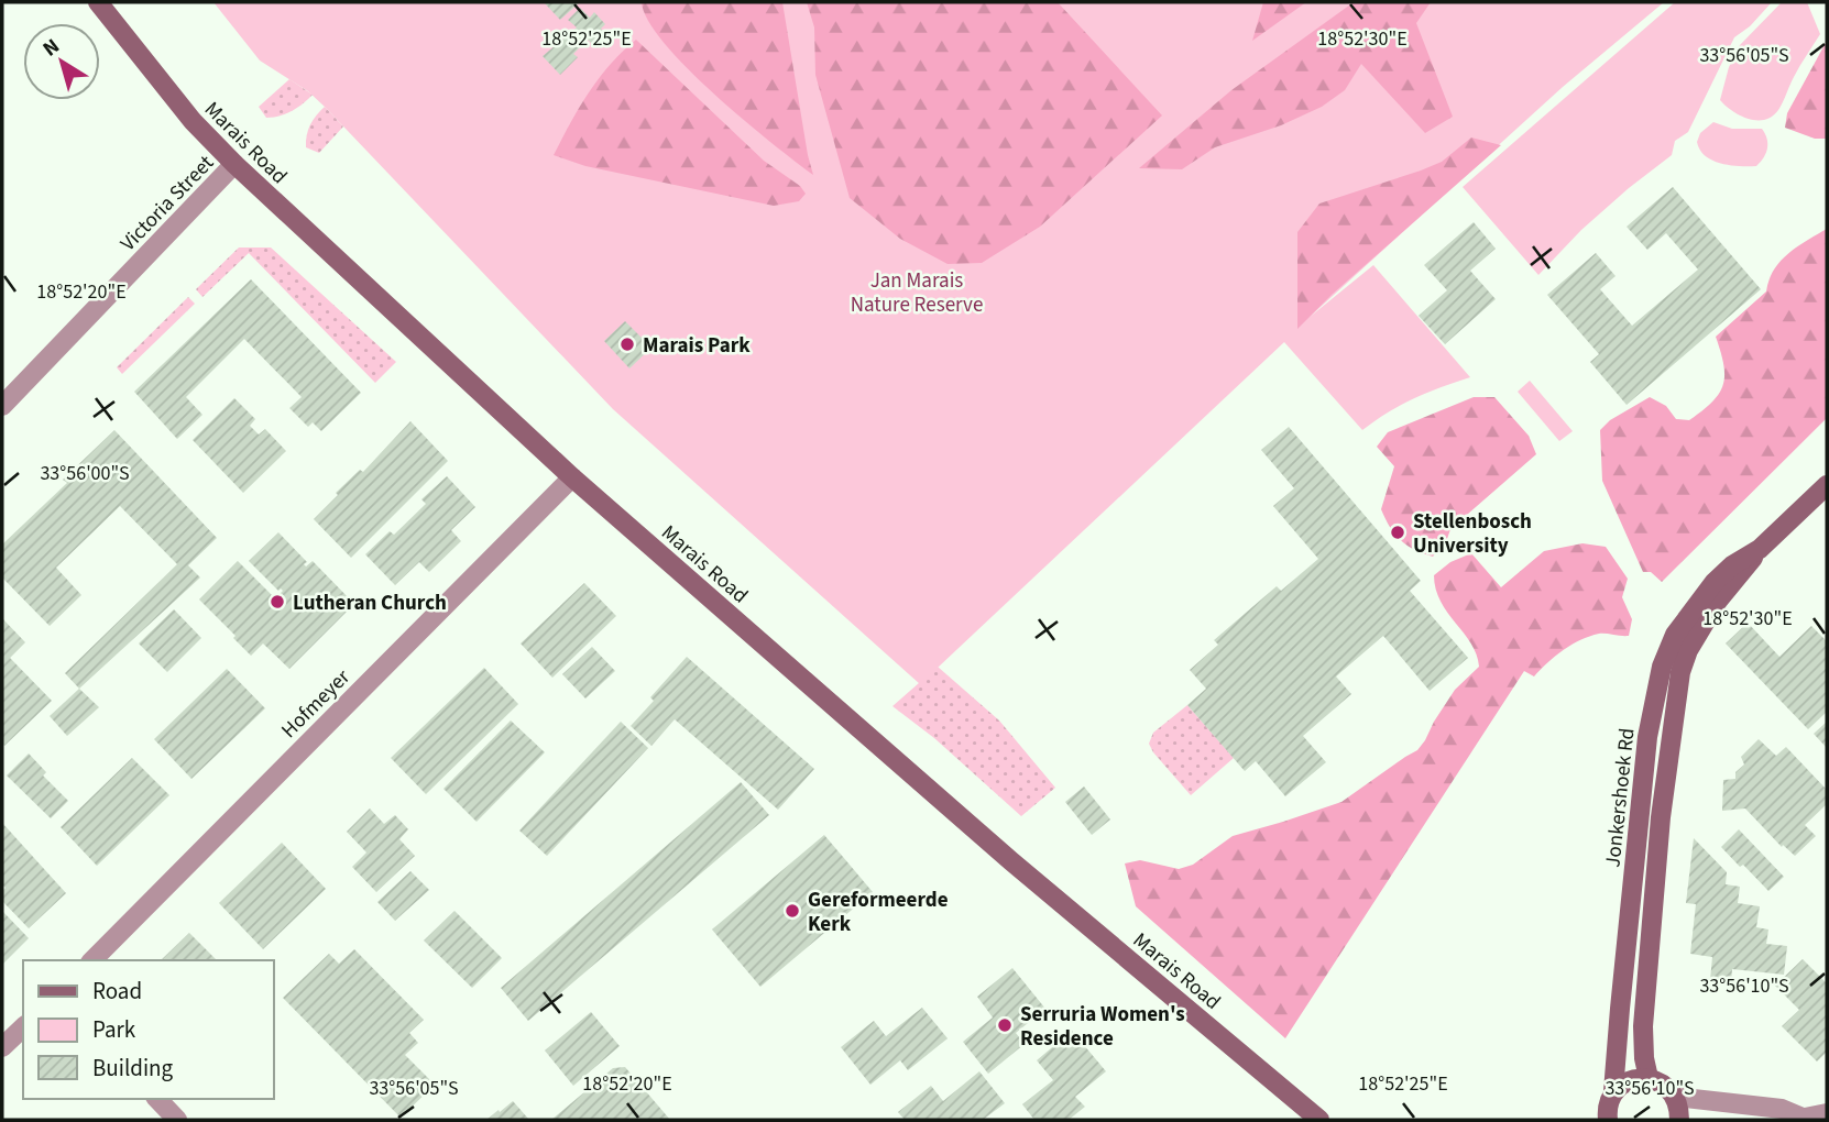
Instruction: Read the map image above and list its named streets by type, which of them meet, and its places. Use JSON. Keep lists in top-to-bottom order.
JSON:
{
  "streets": {
    "street": [
      "Marais Road",
      "Victoria Street",
      "Hofmeyer",
      "Jonkershoek Rd"
    ]
  },
  "crossings": [
    ["Marais Road", "Victoria Street"],
    ["Marais Road", "Hofmeyer"]
  ],
  "parks": ["Jan Marais Nature Reserve"],
  "places": [
    "Marais Park",
    "Stellenbosch University",
    "Lutheran Church",
    "Gereformeerde Kerk",
    "Serruria Women's Residence"
  ],
  "legend": ["Road", "Park", "Building"],
  "north": "top left",
  "coordinates": [
    "18°52'25\"E",
    "18°52'30\"E",
    "33°56'05\"S",
    "18°52'20\"E",
    "33°56'00\"S",
    "33°56'10\"S"
  ]
}
